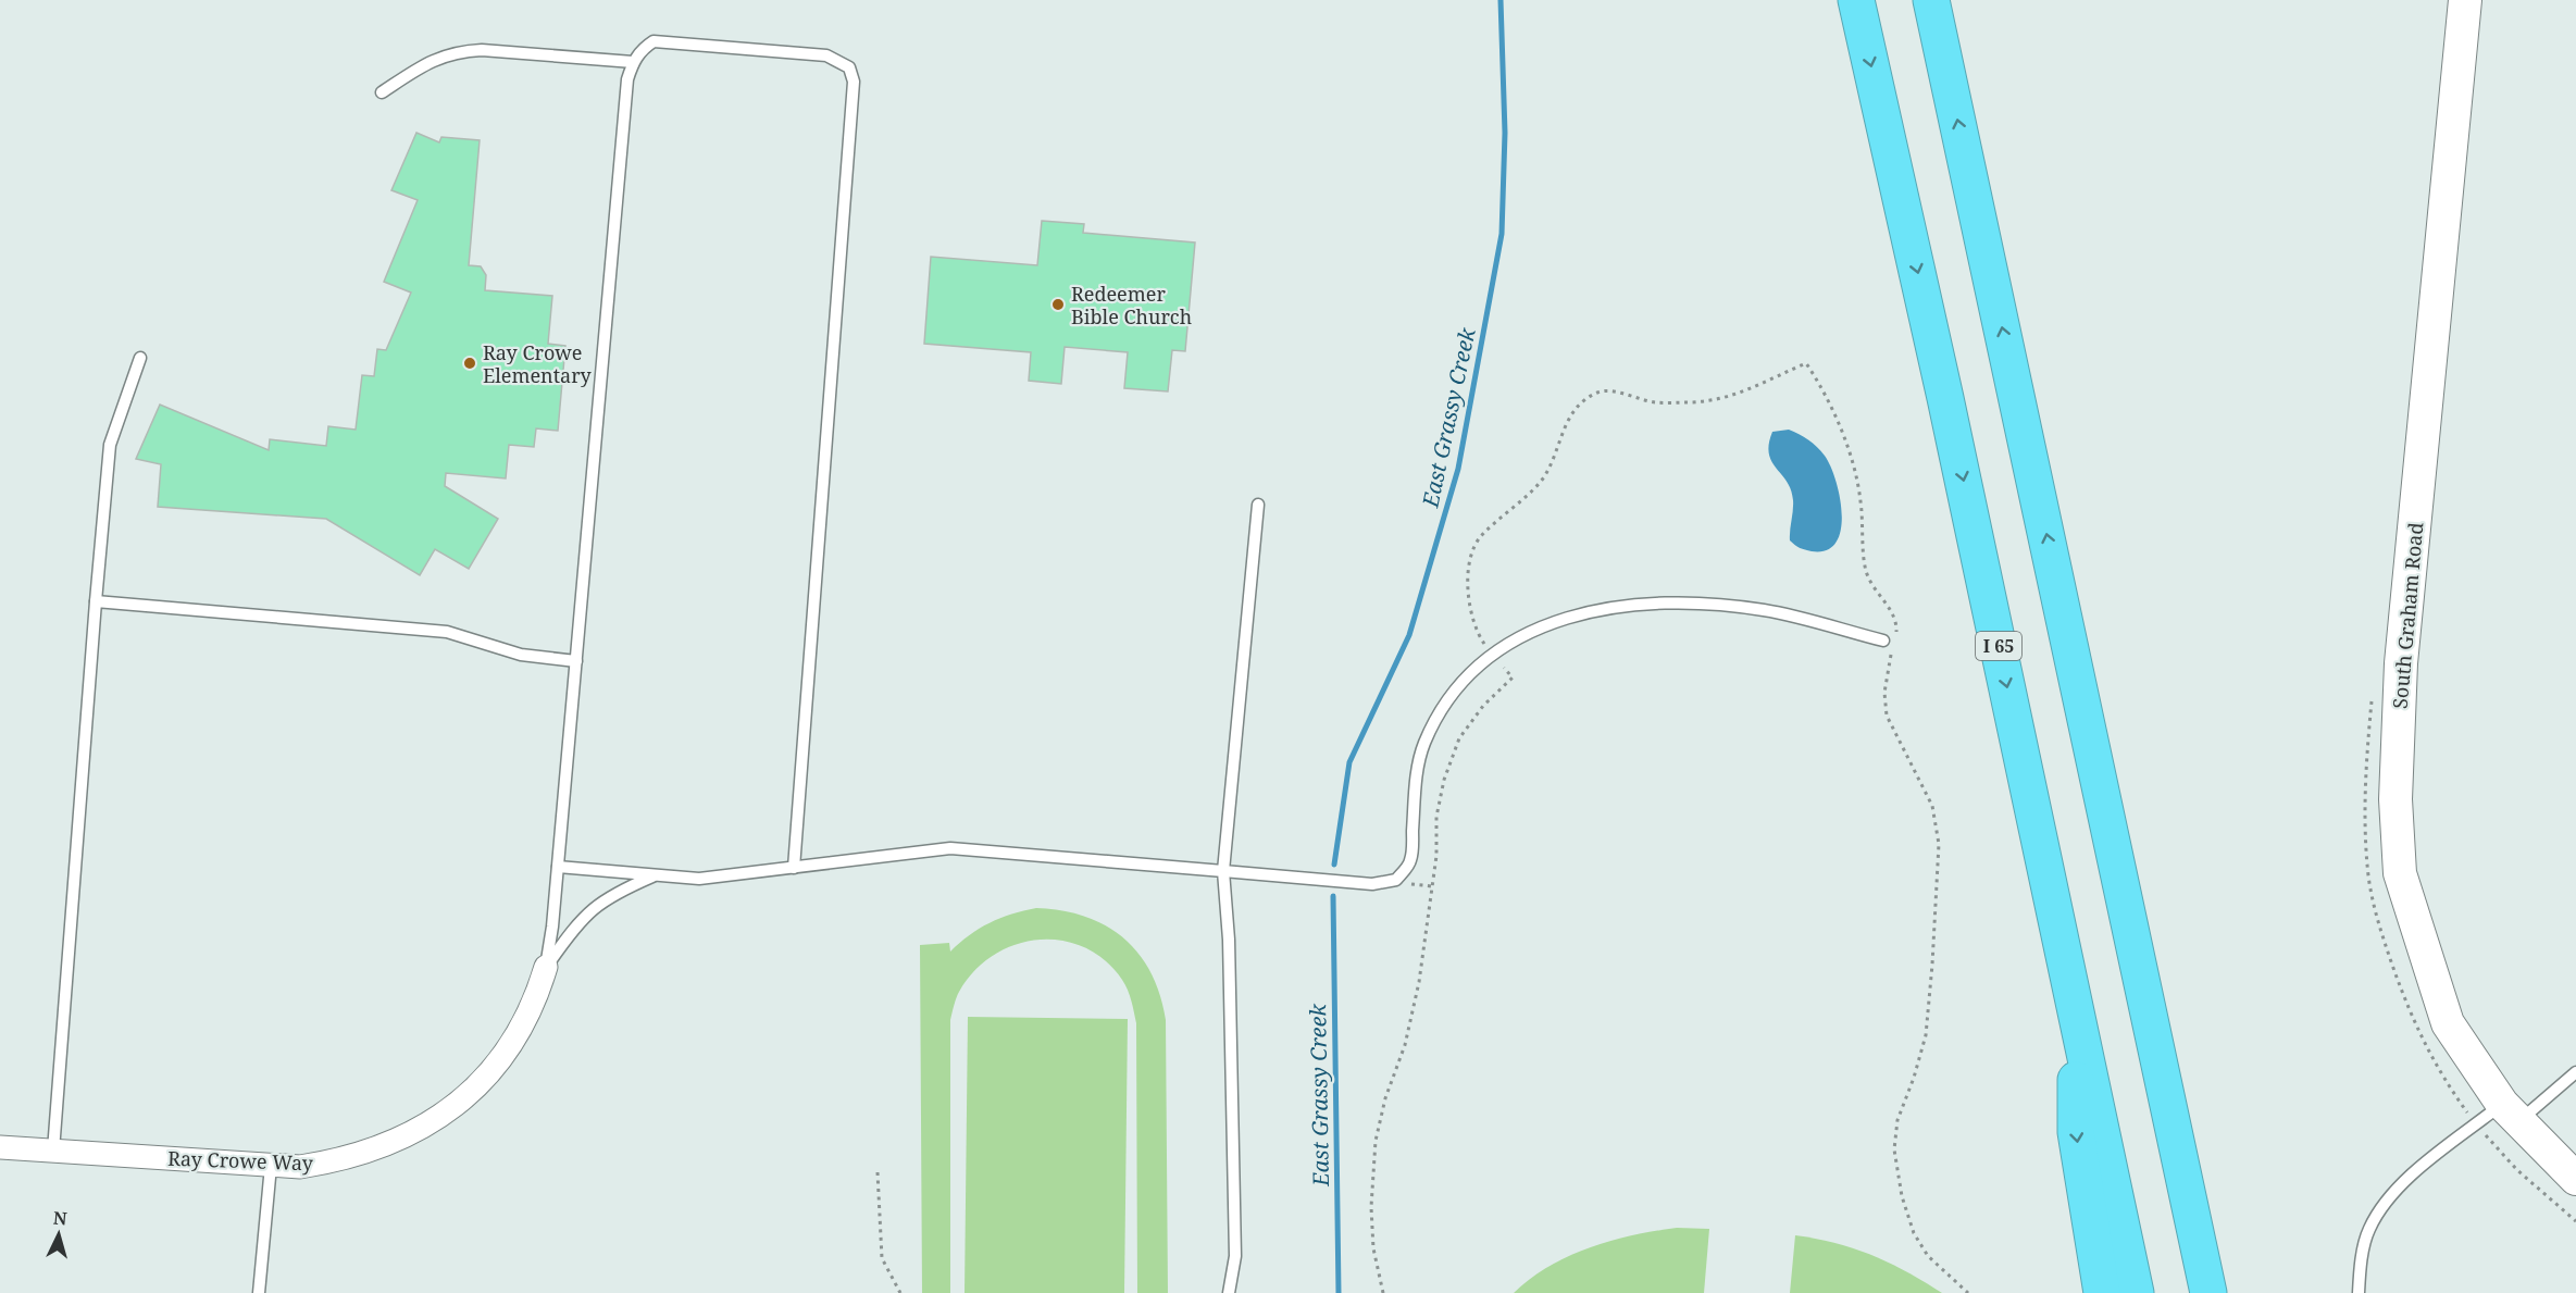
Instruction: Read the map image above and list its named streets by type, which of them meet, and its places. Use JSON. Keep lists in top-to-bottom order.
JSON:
{
  "streets": {
    "highway": ["I 65"],
    "street": ["South Graham Road", "Ray Crowe Way"]
  },
  "water": ["East Grassy Creek"],
  "places": ["Redeemer Bible Church", "Ray Crowe Elementary"],
  "north": "top"
}
